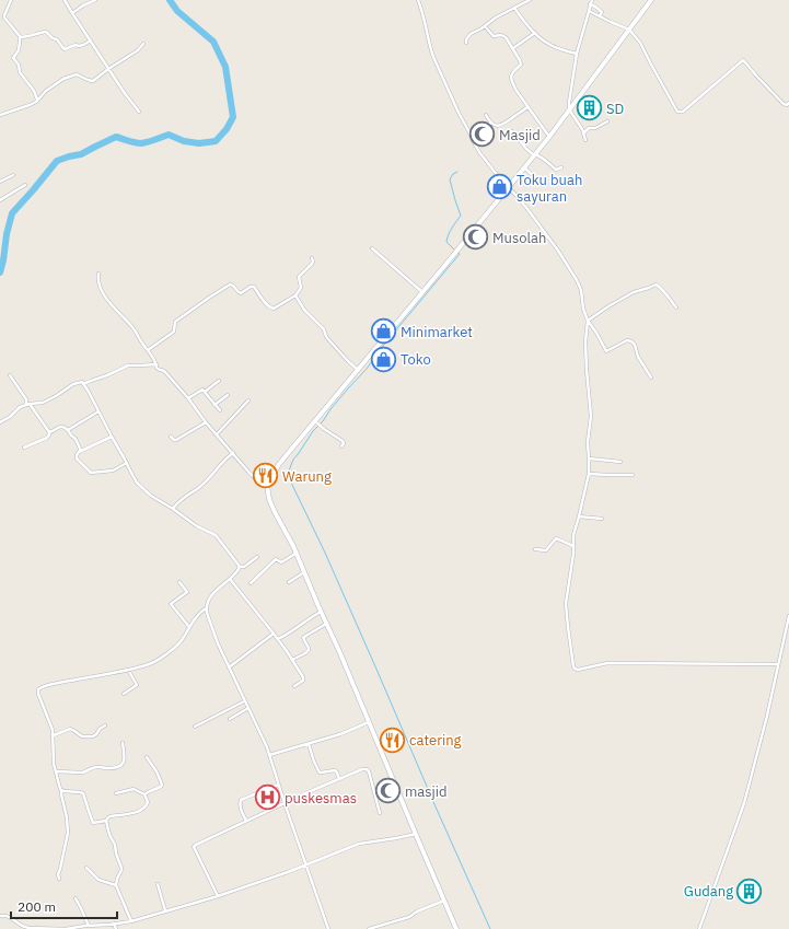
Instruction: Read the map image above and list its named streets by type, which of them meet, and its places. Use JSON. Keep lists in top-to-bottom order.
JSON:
{
  "places": {
    "building": ["SD", "Gudang"],
    "mosque": ["Masjid", "Musolah", "masjid"],
    "shop": ["Toku buah sayuran", "Minimarket", "Toko"],
    "restaurant": ["Warung", "catering"],
    "hospital": ["puskesmas"]
  },
  "scale_bar": "200 m"
}
